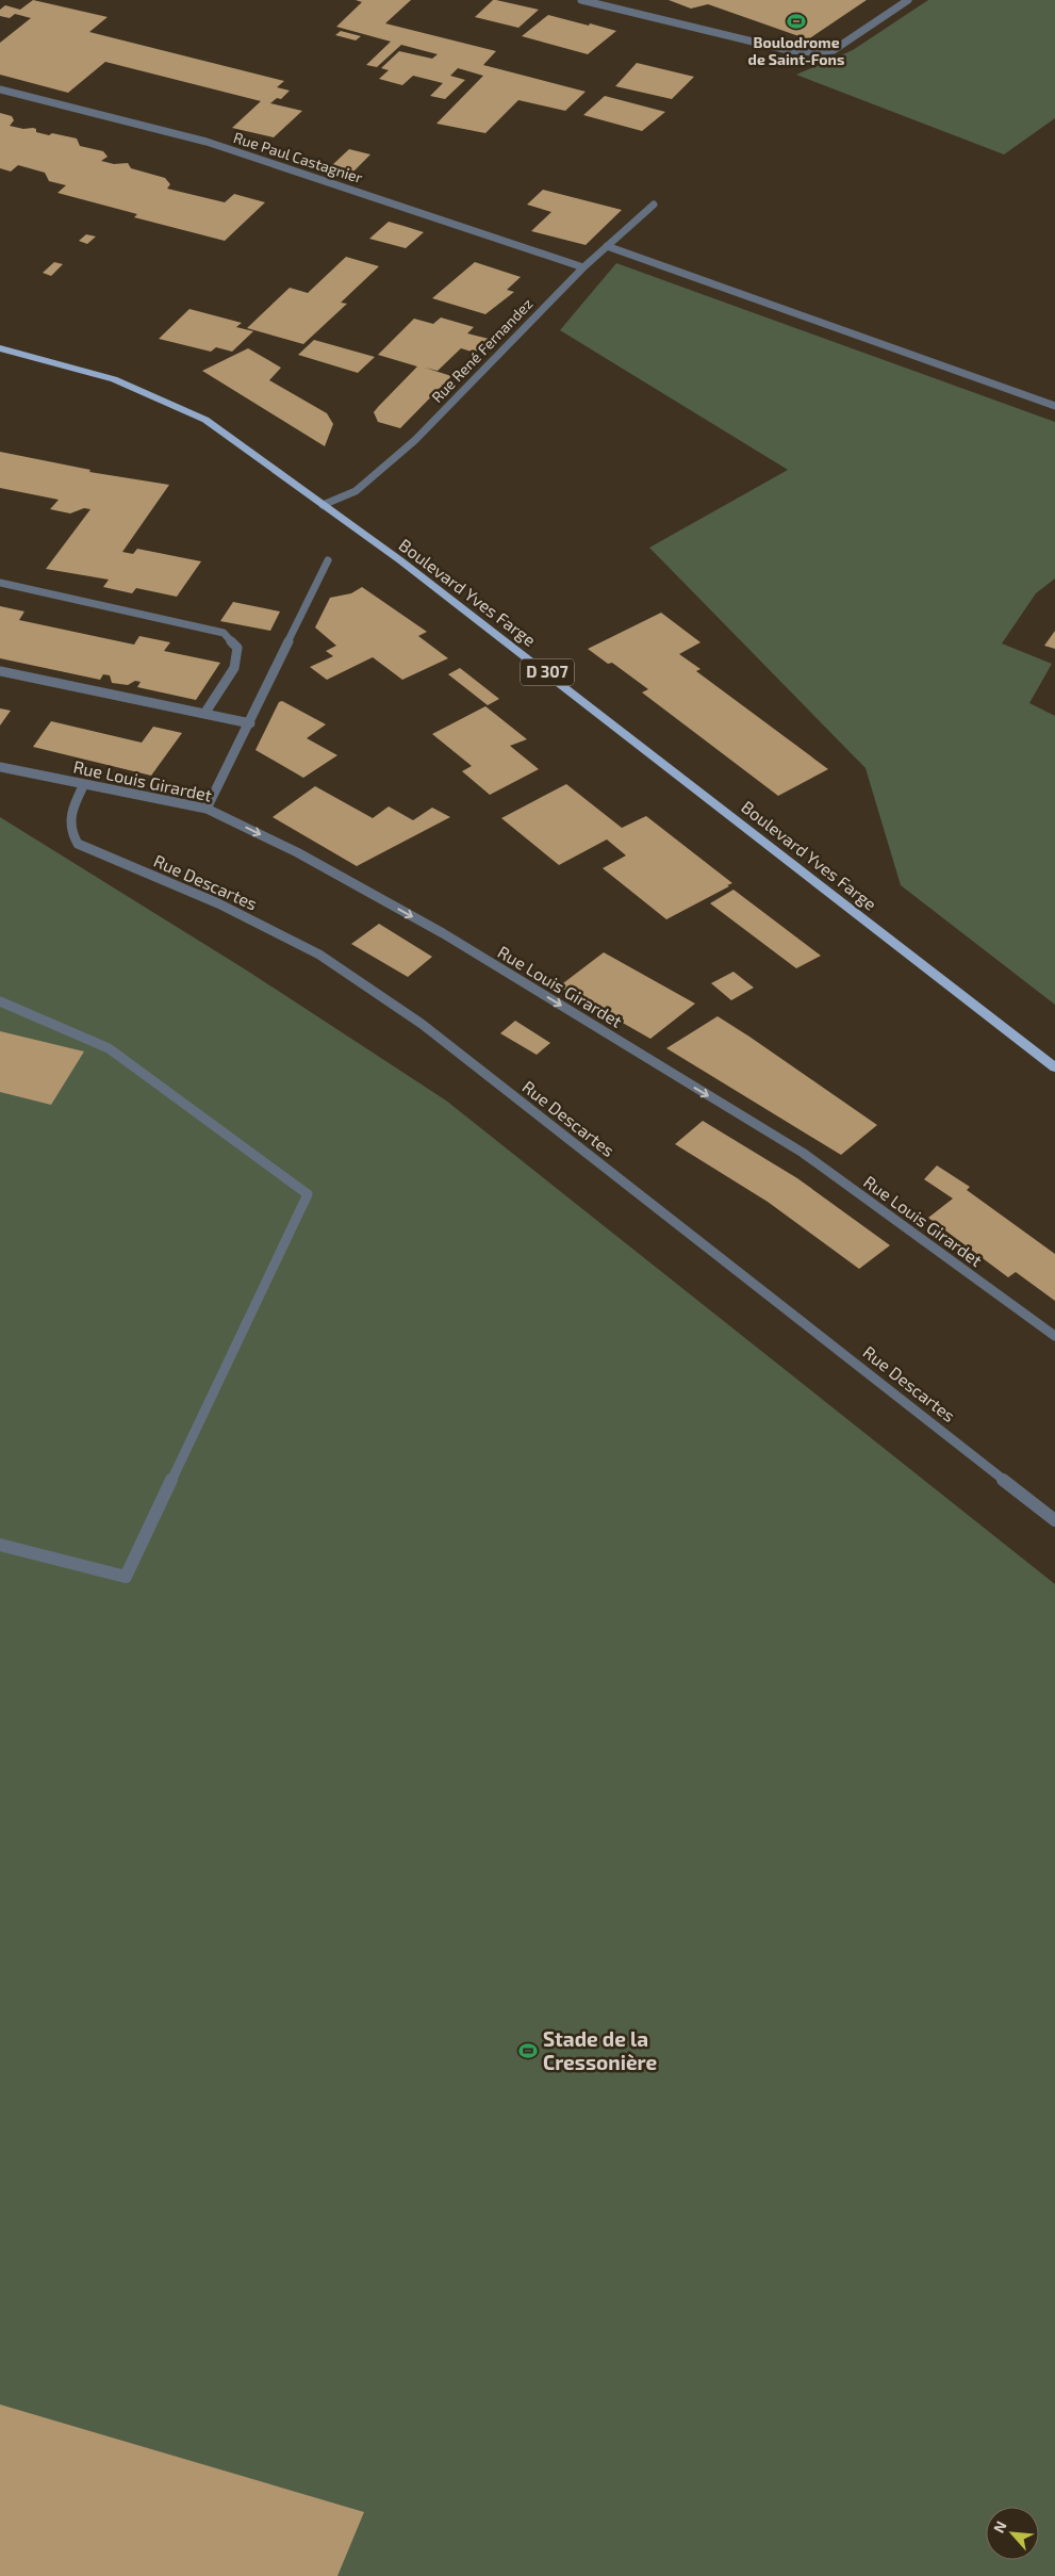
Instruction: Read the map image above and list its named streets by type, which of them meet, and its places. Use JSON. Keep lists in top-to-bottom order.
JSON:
{
  "streets": {
    "main road": ["Boulevard Yves Farge", "D 307"],
    "street": [
      "Rue Paul Castagnier",
      "Rue René Fernandez",
      "Rue Louis Girardet",
      "Rue Descartes"
    ]
  },
  "crossings": [
    ["Rue Paul Castagnier", "Rue René Fernandez"],
    ["Rue René Fernandez", "Boulevard Yves Farge"],
    ["Rue Louis Girardet", "Rue Descartes"]
  ],
  "one_way": ["Rue Louis Girardet"],
  "places": {
    "sports": ["Boulodrome de Saint-Fons", "Stade de la Cressonière"]
  },
  "north": "top left"
}
